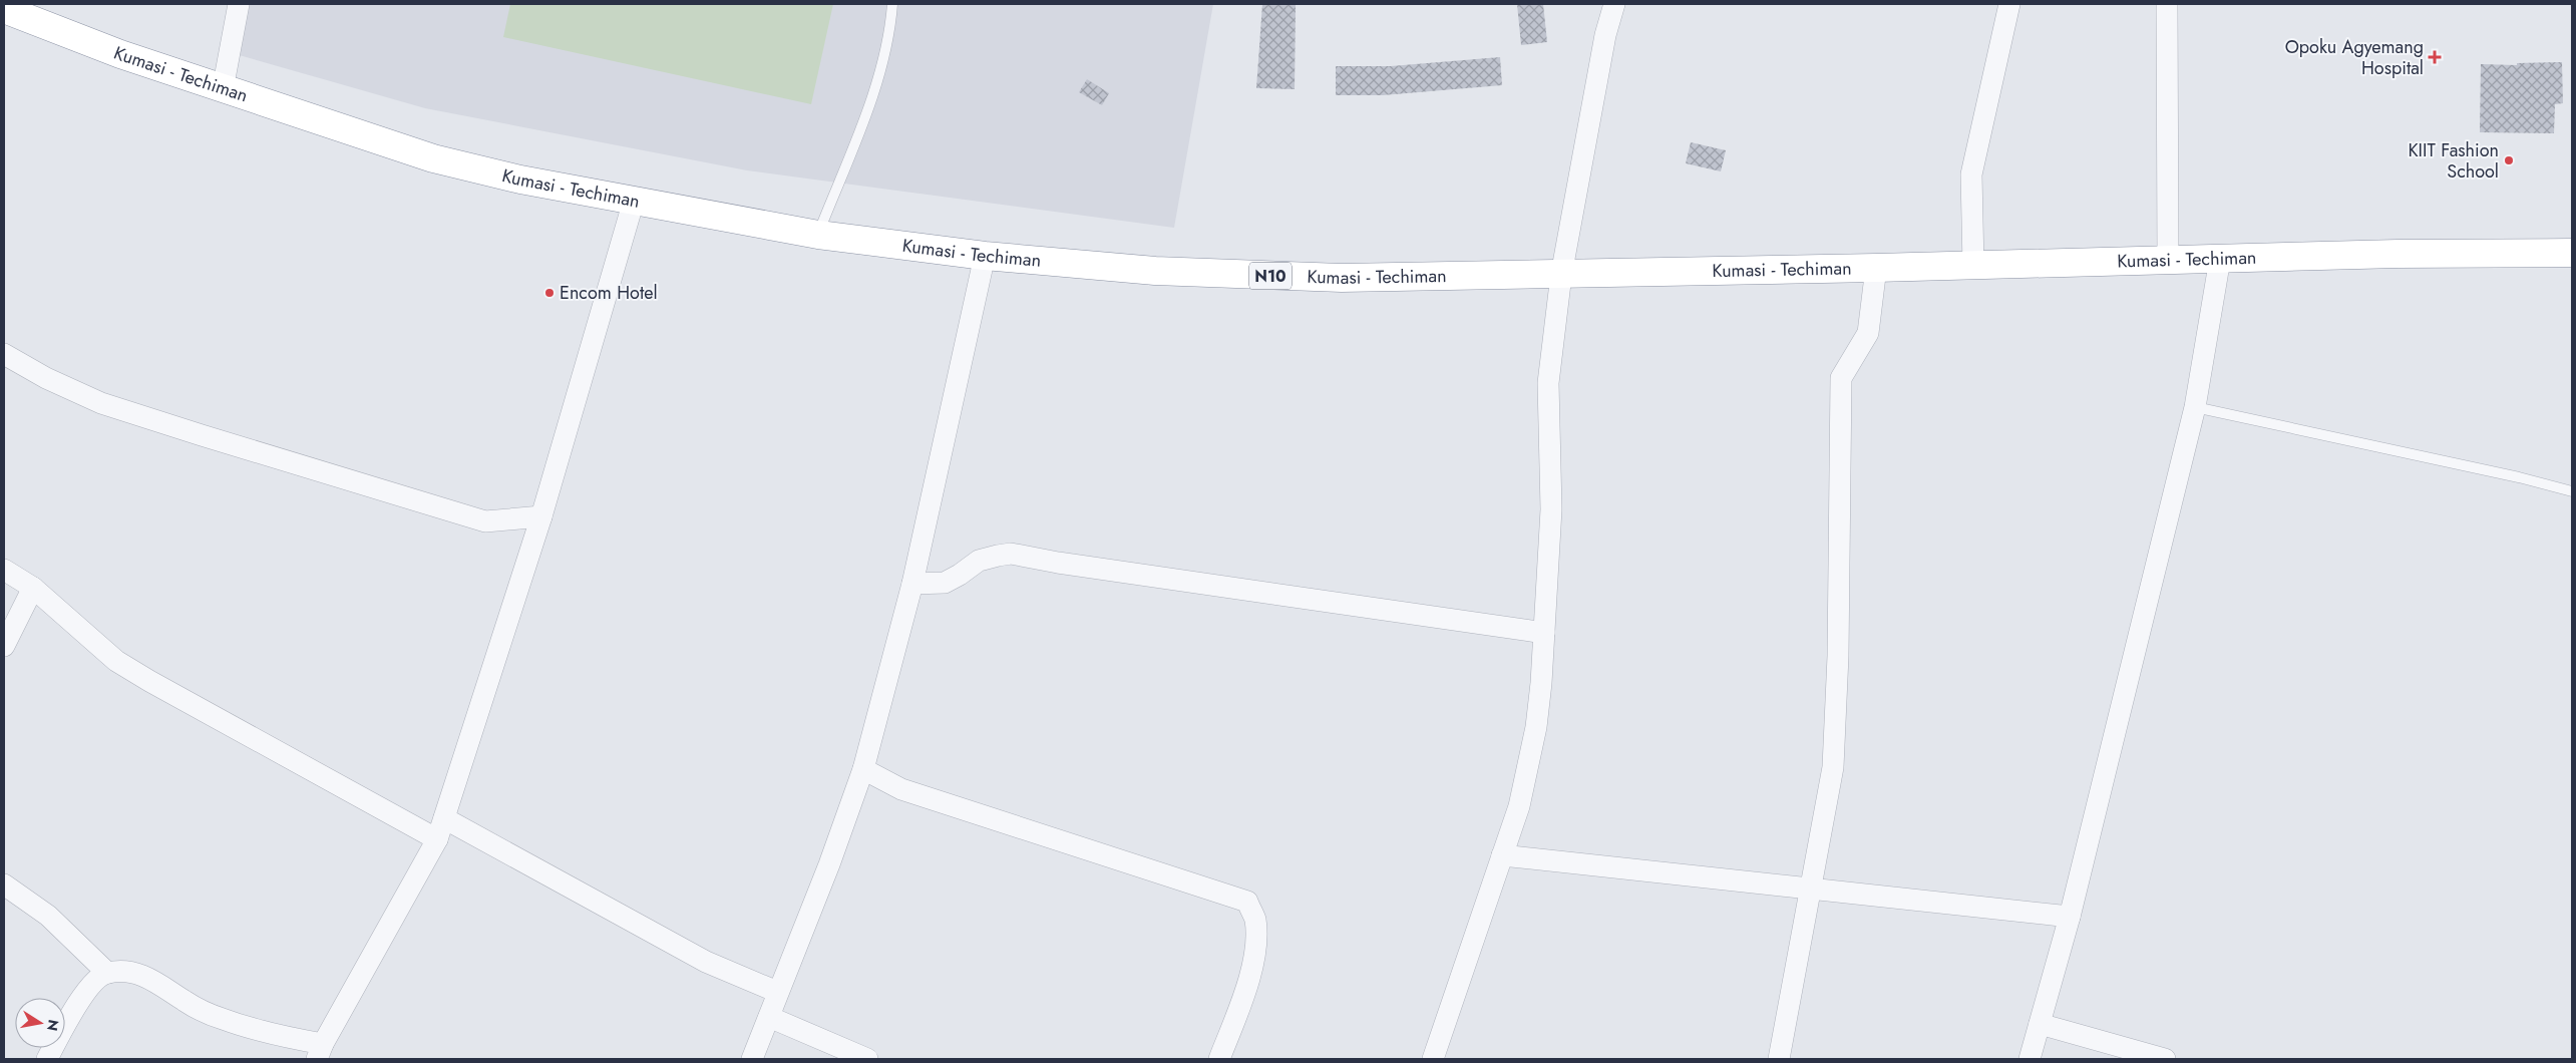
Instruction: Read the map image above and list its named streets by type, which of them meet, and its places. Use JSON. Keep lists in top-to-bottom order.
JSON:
{
  "streets": {
    "highway": ["Kumasi - Techiman", "N10"]
  },
  "places": {
    "health": ["Opoku Agyemang Hospital"],
    "other": ["KIIT Fashion School", "Encom Hotel"]
  },
  "north": "right"
}
